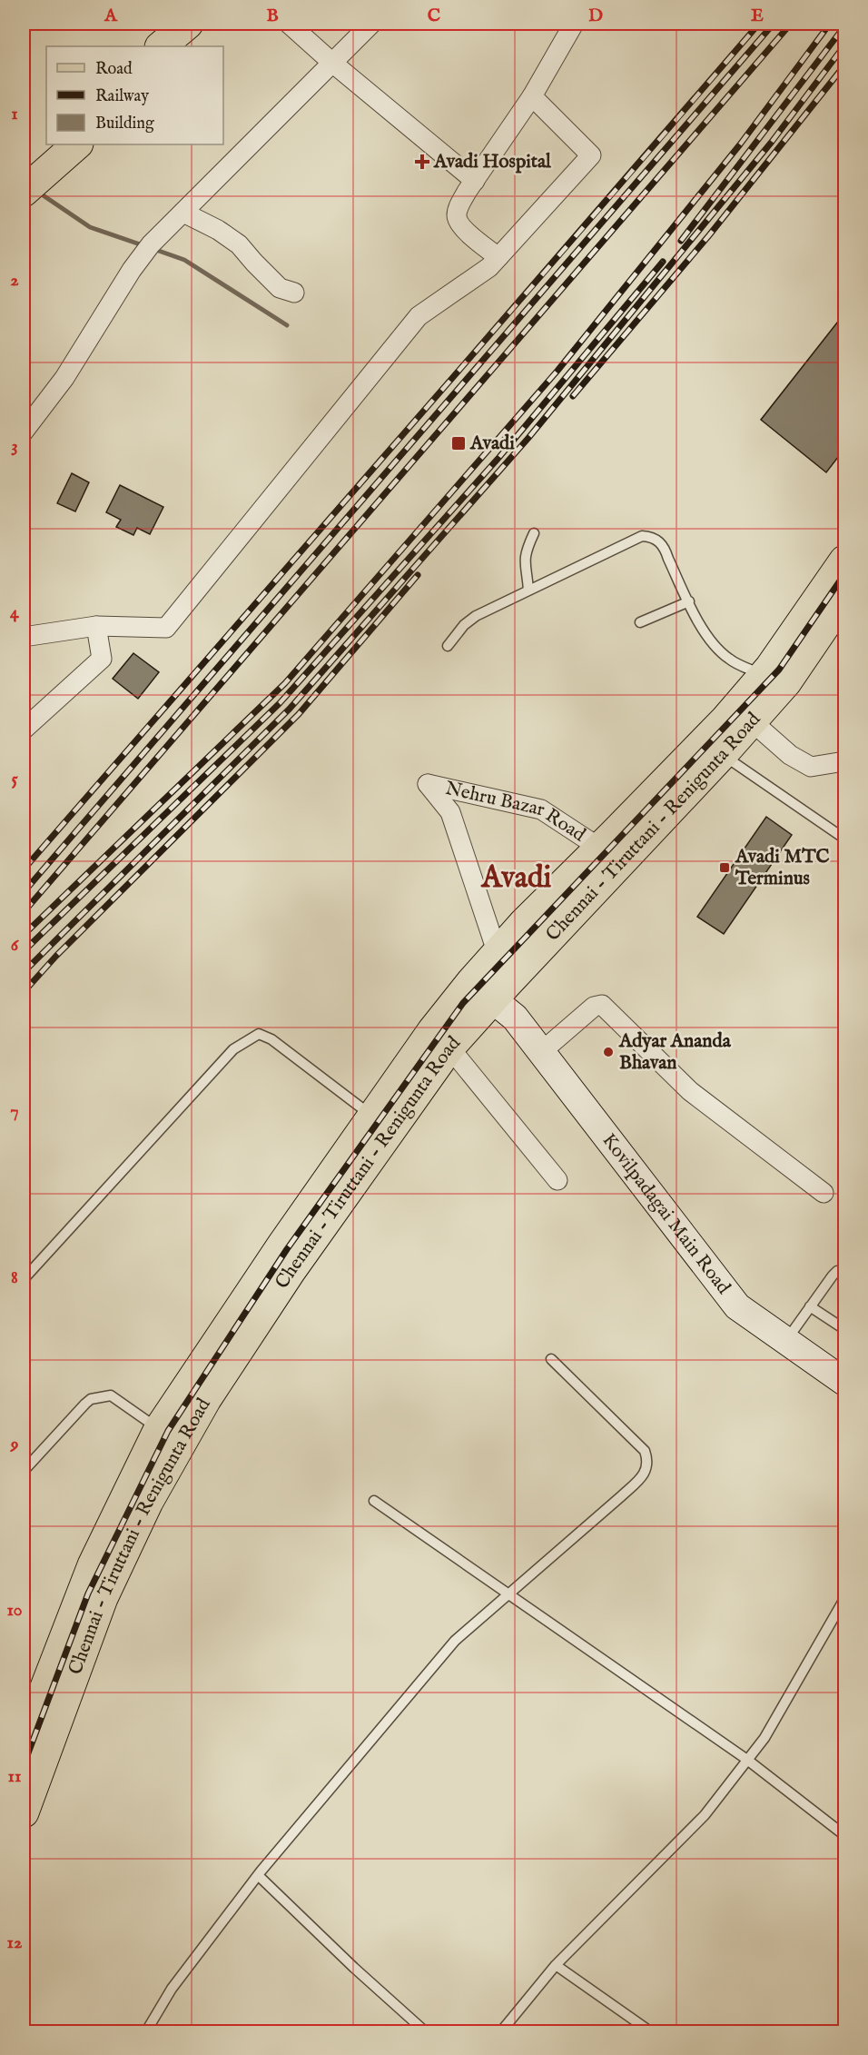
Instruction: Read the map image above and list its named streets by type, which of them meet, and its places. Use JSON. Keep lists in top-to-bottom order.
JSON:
{
  "streets": {
    "main road": ["Chennai - Tiruttani - Renigunta Road", "Kovilpadagai Main Road"],
    "street": ["Nehru Bazar Road"]
  },
  "crossings": [
    ["Nehru Bazar Road", "Chennai - Tiruttani - Renigunta Road"],
    ["Chennai - Tiruttani - Renigunta Road", "Kovilpadagai Main Road"]
  ],
  "districts": ["Avadi"],
  "places": {
    "health": ["Avadi Hospital"],
    "transit": ["Avadi", "Avadi MTC Terminus"],
    "other": ["Adyar Ananda Bhavan"]
  },
  "legend": ["Road", "Railway", "Building"],
  "grid": {
    "columns": [
      "A",
      "B",
      "C",
      "D",
      "E"
    ],
    "rows": [
      "1",
      "2",
      "3",
      "4",
      "5",
      "6",
      "7",
      "8",
      "9",
      "10",
      "11",
      "12"
    ]
  }
}
